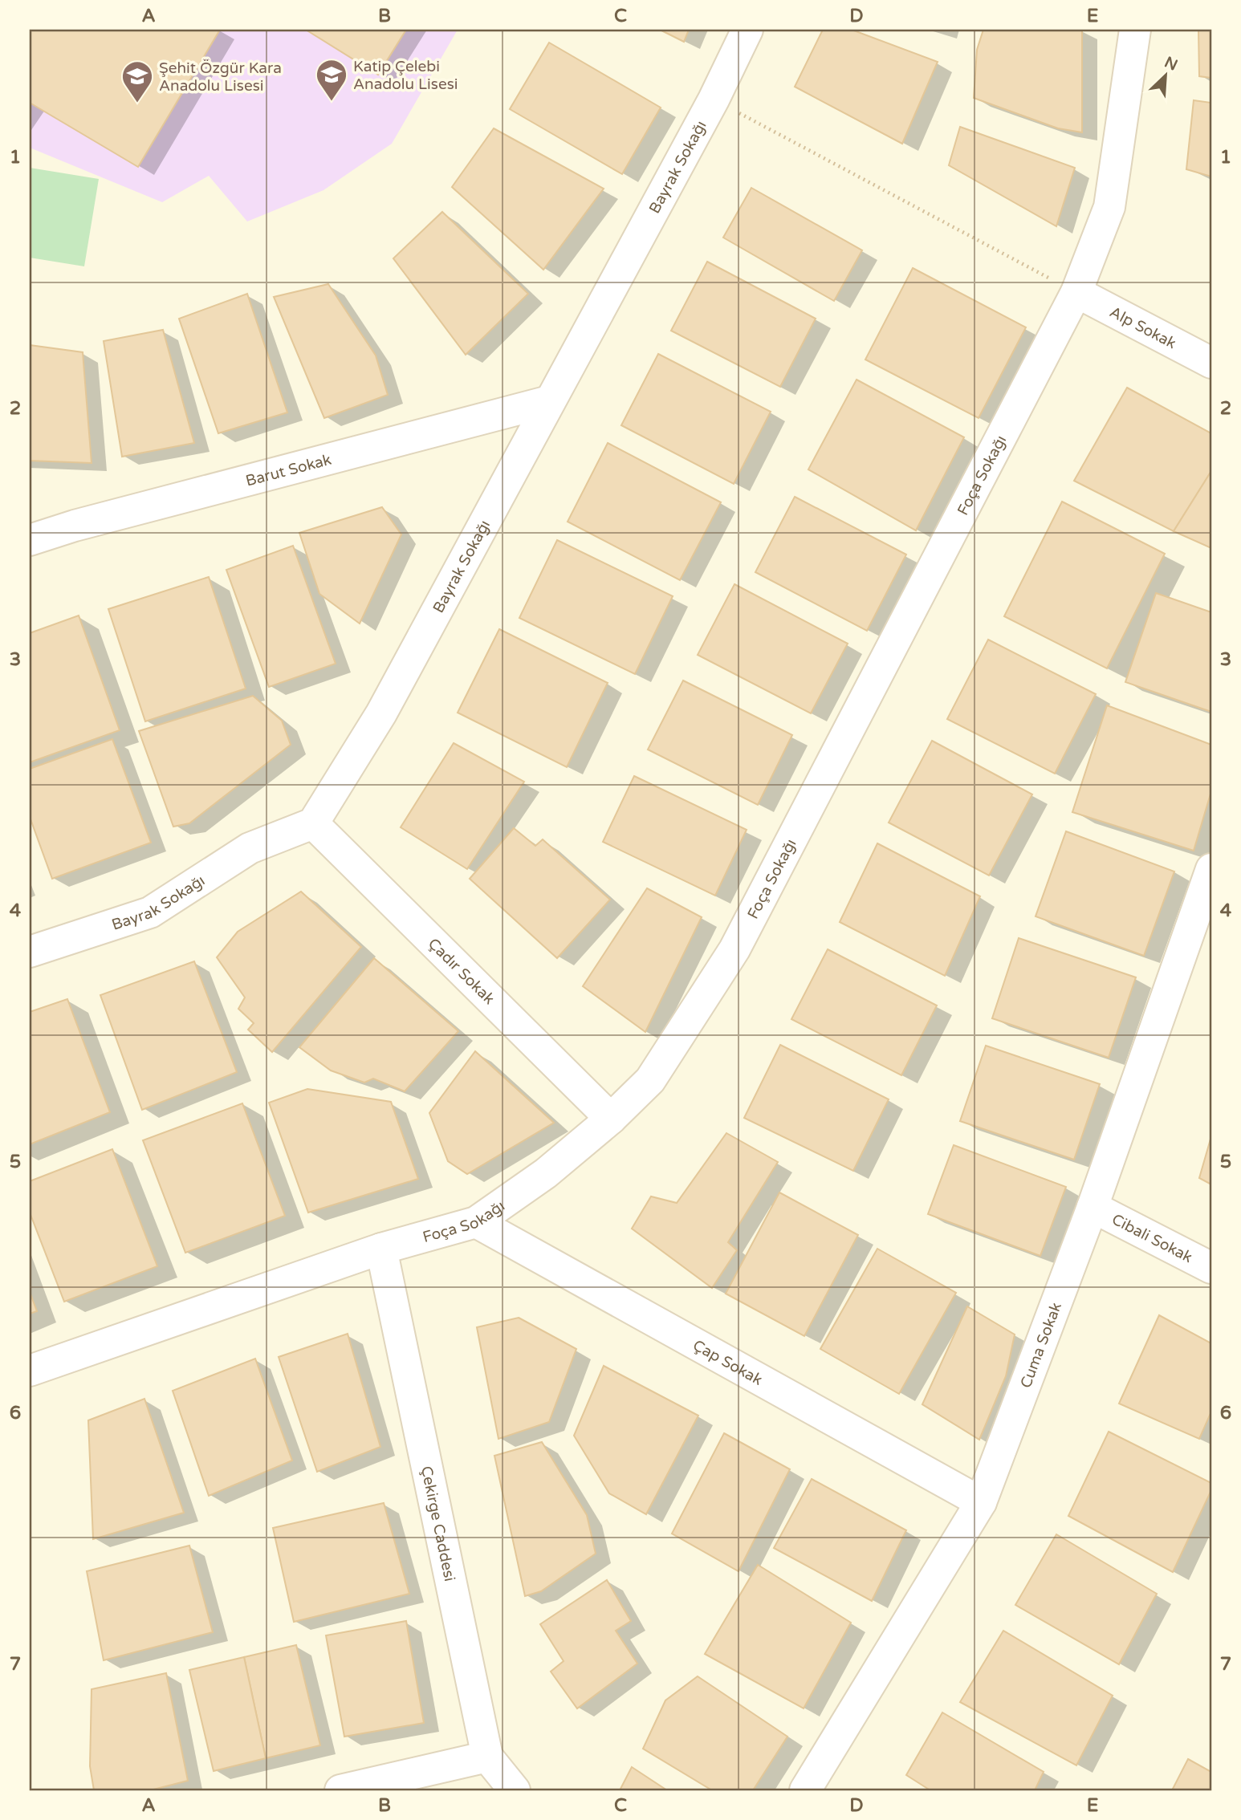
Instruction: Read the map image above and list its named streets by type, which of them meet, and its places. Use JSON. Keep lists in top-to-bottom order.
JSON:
{
  "streets": {
    "street": [
      "Bayrak Sokağı",
      "Alp Sokak",
      "Barut Sokak",
      "Foça Sokağı",
      "Çadır Sokak",
      "Cibali Sokak",
      "Cuma Sokak",
      "Çap Sokak",
      "Çekirge Caddesi"
    ]
  },
  "crossings": [
    ["Bayrak Sokağı", "Barut Sokak"],
    ["Bayrak Sokağı", "Çadır Sokak"],
    ["Alp Sokak", "Foça Sokağı"],
    ["Foça Sokağı", "Çadır Sokak"],
    ["Foça Sokağı", "Çap Sokak"],
    ["Foça Sokağı", "Çekirge Caddesi"],
    ["Cibali Sokak", "Cuma Sokak"],
    ["Cuma Sokak", "Çap Sokak"]
  ],
  "places": {
    "school or university": ["Katip Çelebi Anadolu Lisesi", "Şehit Özgür Kara Anadolu Lisesi"]
  },
  "north": "top right",
  "grid": {
    "columns": [
      "A",
      "B",
      "C",
      "D",
      "E"
    ],
    "rows": [
      "1",
      "2",
      "3",
      "4",
      "5",
      "6",
      "7"
    ]
  }
}
